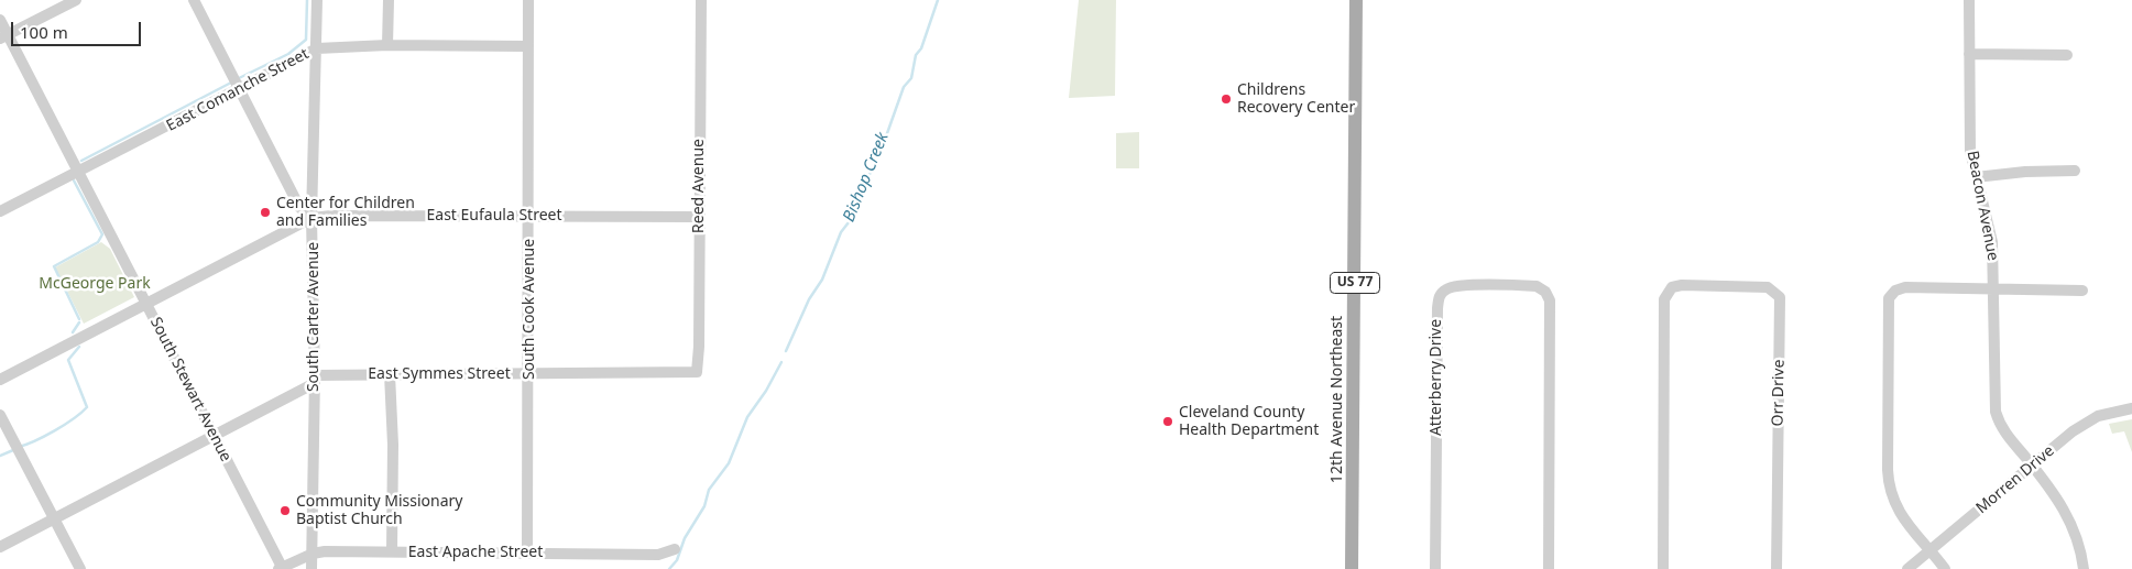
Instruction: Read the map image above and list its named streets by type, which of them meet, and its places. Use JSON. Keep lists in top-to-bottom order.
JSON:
{
  "streets": {
    "main road": ["US 77", "12th Avenue Northeast"],
    "street": [
      "East Comanche Street",
      "Reed Avenue",
      "Beacon Avenue",
      "East Eufaula Street",
      "South Cook Avenue",
      "South Carter Avenue",
      "East Symmes Street",
      "Atterberry Drive",
      "South Stewart Avenue",
      "Orr Drive",
      "Morren Drive",
      "East Apache Street"
    ]
  },
  "crossings": [
    ["East Comanche Street", "South Cook Avenue"],
    ["East Comanche Street", "South Carter Avenue"],
    ["East Comanche Street", "South Stewart Avenue"],
    ["Reed Avenue", "East Eufaula Street"],
    ["Reed Avenue", "East Symmes Street"],
    ["Beacon Avenue", "Morren Drive"],
    ["East Eufaula Street", "South Cook Avenue"],
    ["East Eufaula Street", "South Carter Avenue"],
    ["East Eufaula Street", "South Stewart Avenue"],
    ["South Cook Avenue", "East Symmes Street"],
    ["South Cook Avenue", "East Apache Street"],
    ["South Carter Avenue", "East Symmes Street"],
    ["South Carter Avenue", "East Apache Street"],
    ["East Symmes Street", "South Stewart Avenue"],
    ["South Stewart Avenue", "East Apache Street"]
  ],
  "water": ["Bishop Creek"],
  "parks": ["McGeorge Park"],
  "places": [
    "Childrens Recovery Center",
    "Center for Children and Families",
    "Cleveland County Health Department",
    "Community Missionary Baptist Church"
  ],
  "scale_bar": "100 m"
}
